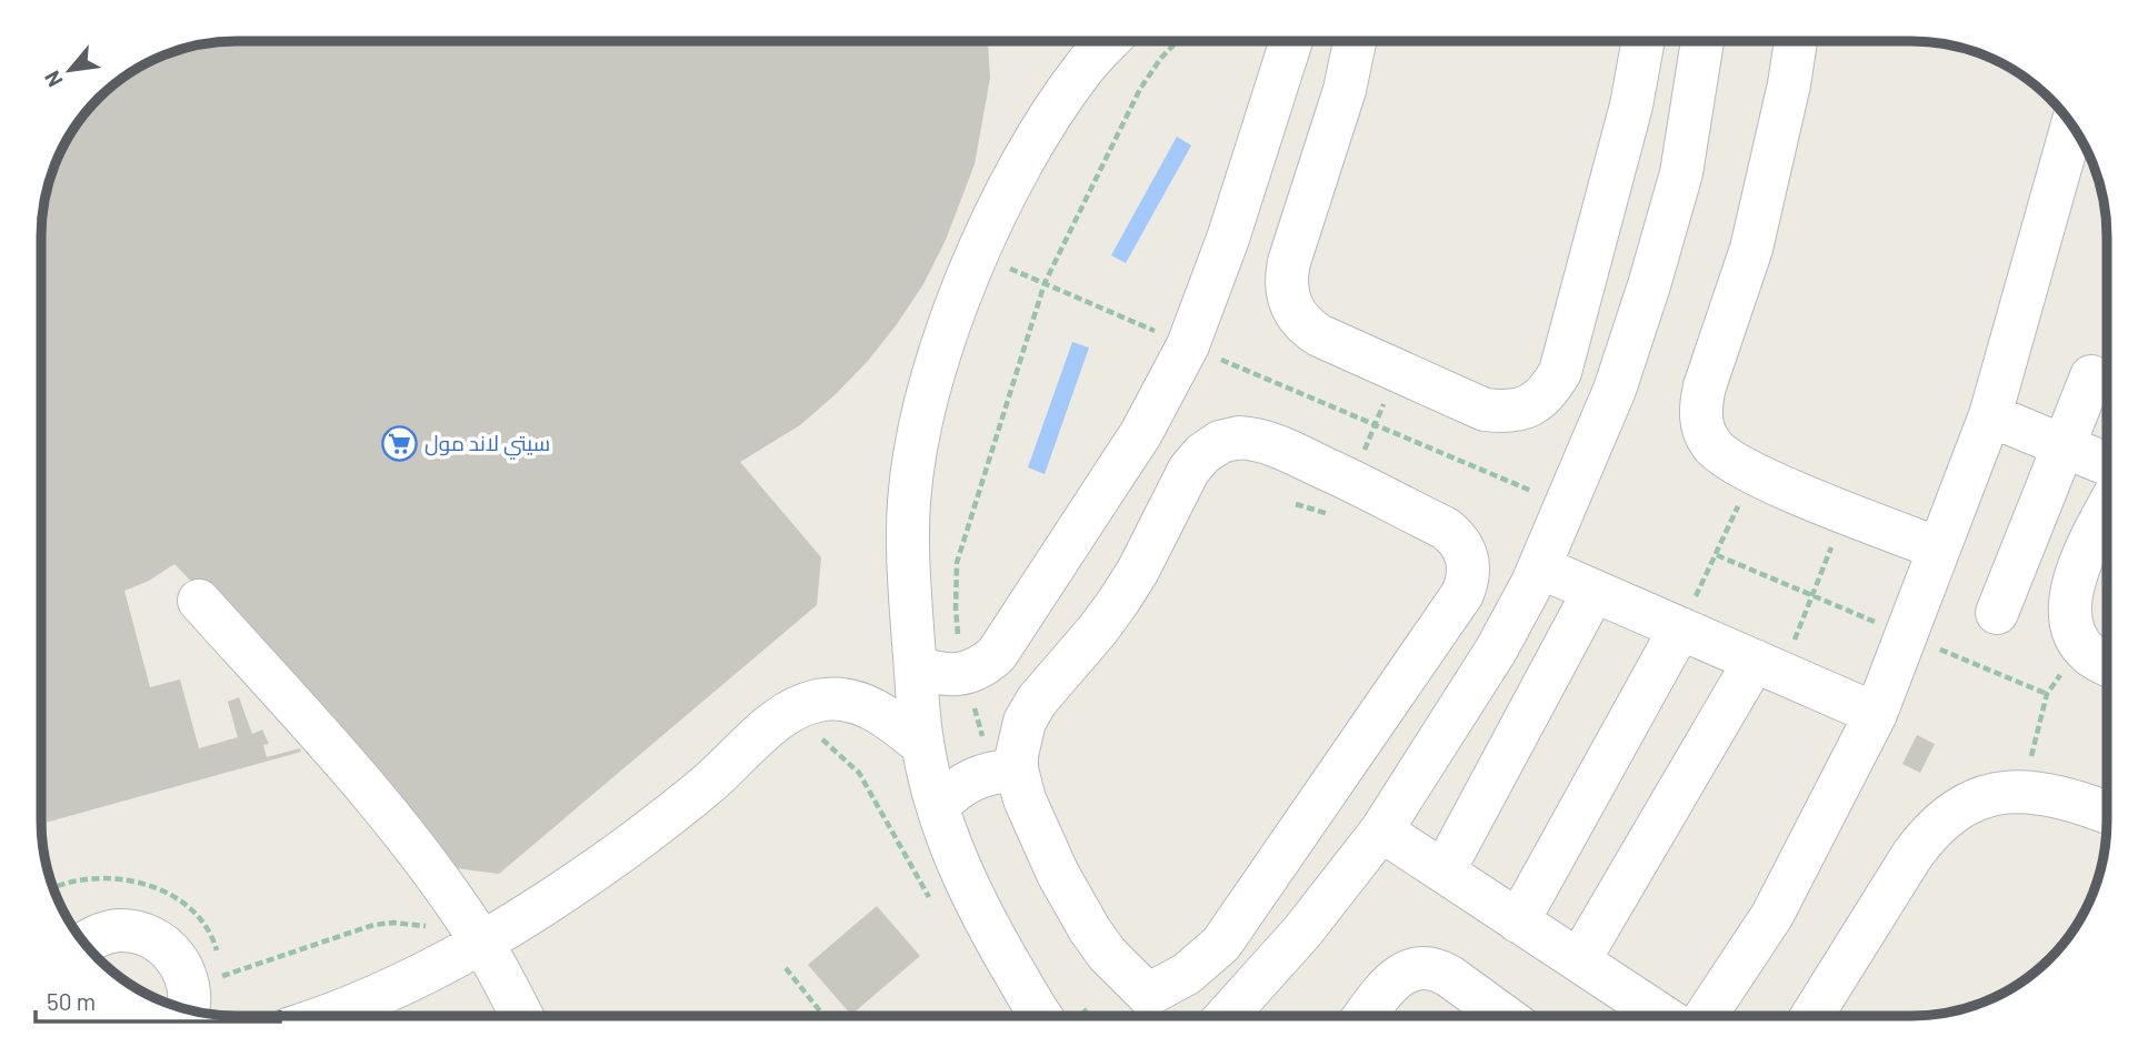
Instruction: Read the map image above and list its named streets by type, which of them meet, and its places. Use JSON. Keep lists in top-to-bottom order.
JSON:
{
  "places": {
    "supermarket": ["سيتي لاند مول"]
  },
  "scale_bar": "50 m",
  "north": "bottom left"
}
